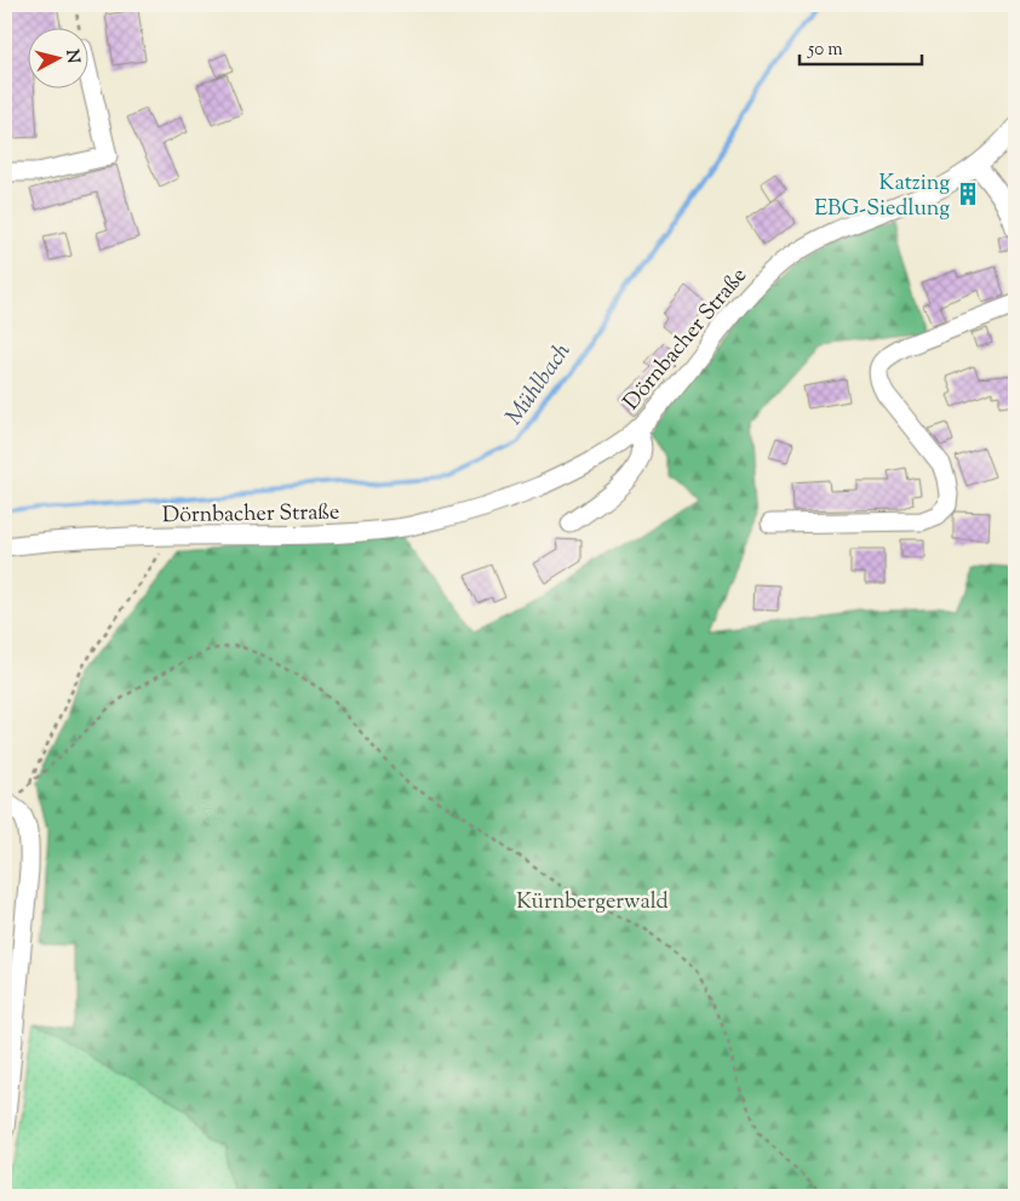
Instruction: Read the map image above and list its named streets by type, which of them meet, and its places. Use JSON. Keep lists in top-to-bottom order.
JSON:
{
  "streets": {
    "street": ["Dörnbacher Straße"]
  },
  "water": ["Mühlbach"],
  "parks": ["Kürnbergerwald"],
  "places": {
    "building": ["Katzing EBG-Siedlung"]
  },
  "scale_bar": "50 m",
  "north": "right"
}
